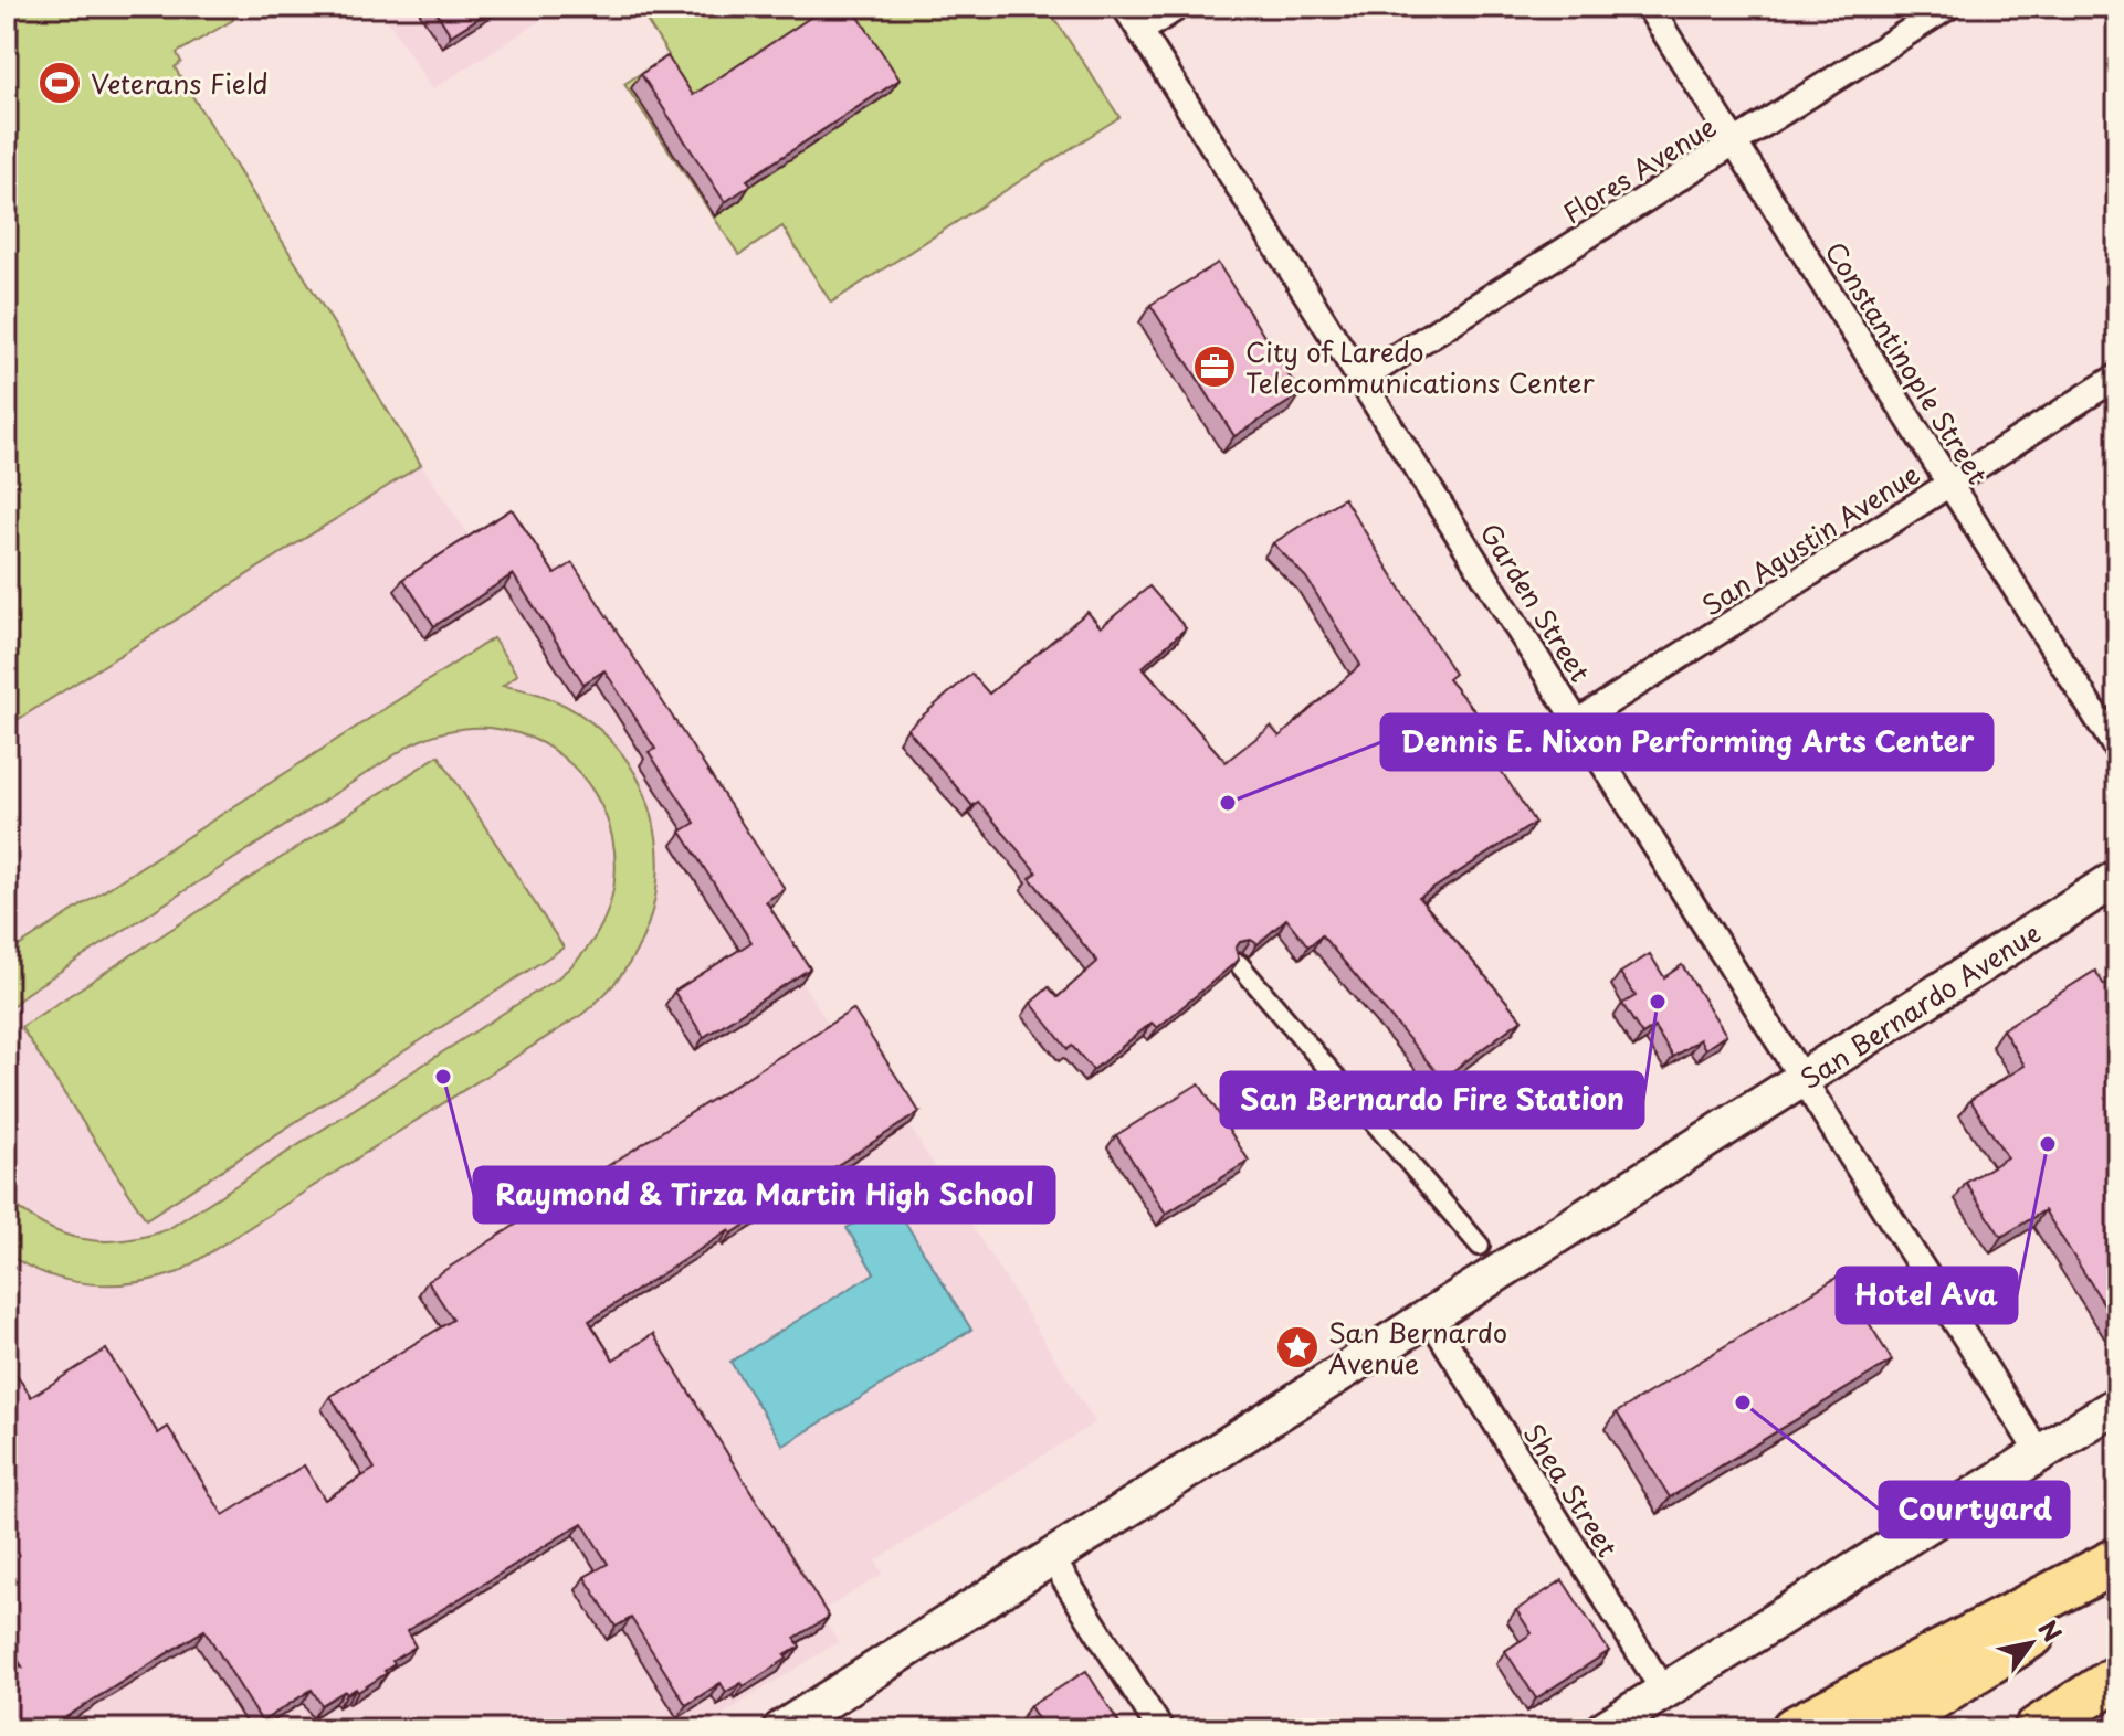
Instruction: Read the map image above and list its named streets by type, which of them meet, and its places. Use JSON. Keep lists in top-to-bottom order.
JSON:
{
  "streets": {
    "main road": ["San Bernardo Avenue"],
    "street": [
      "Flores Avenue",
      "Constantinople Street",
      "San Agustin Avenue",
      "Garden Street",
      "Shea Street"
    ]
  },
  "crossings": [
    ["Flores Avenue", "Constantinople Street"],
    ["Flores Avenue", "Garden Street"],
    ["Constantinople Street", "San Agustin Avenue"],
    ["San Agustin Avenue", "Garden Street"],
    ["Garden Street", "San Bernardo Avenue"],
    ["San Bernardo Avenue", "Shea Street"]
  ],
  "places": {
    "sports": ["Veterans Field"],
    "office": ["City of Laredo Telecommunications Center"],
    "other": [
      "Dennis E. Nixon Performing Arts Center",
      "San Bernardo Fire Station",
      "Raymond & Tirza Martin High School",
      "Hotel Ava",
      "Courtyard"
    ],
    "place": ["San Bernardo Avenue"]
  },
  "north": "top right"
}
